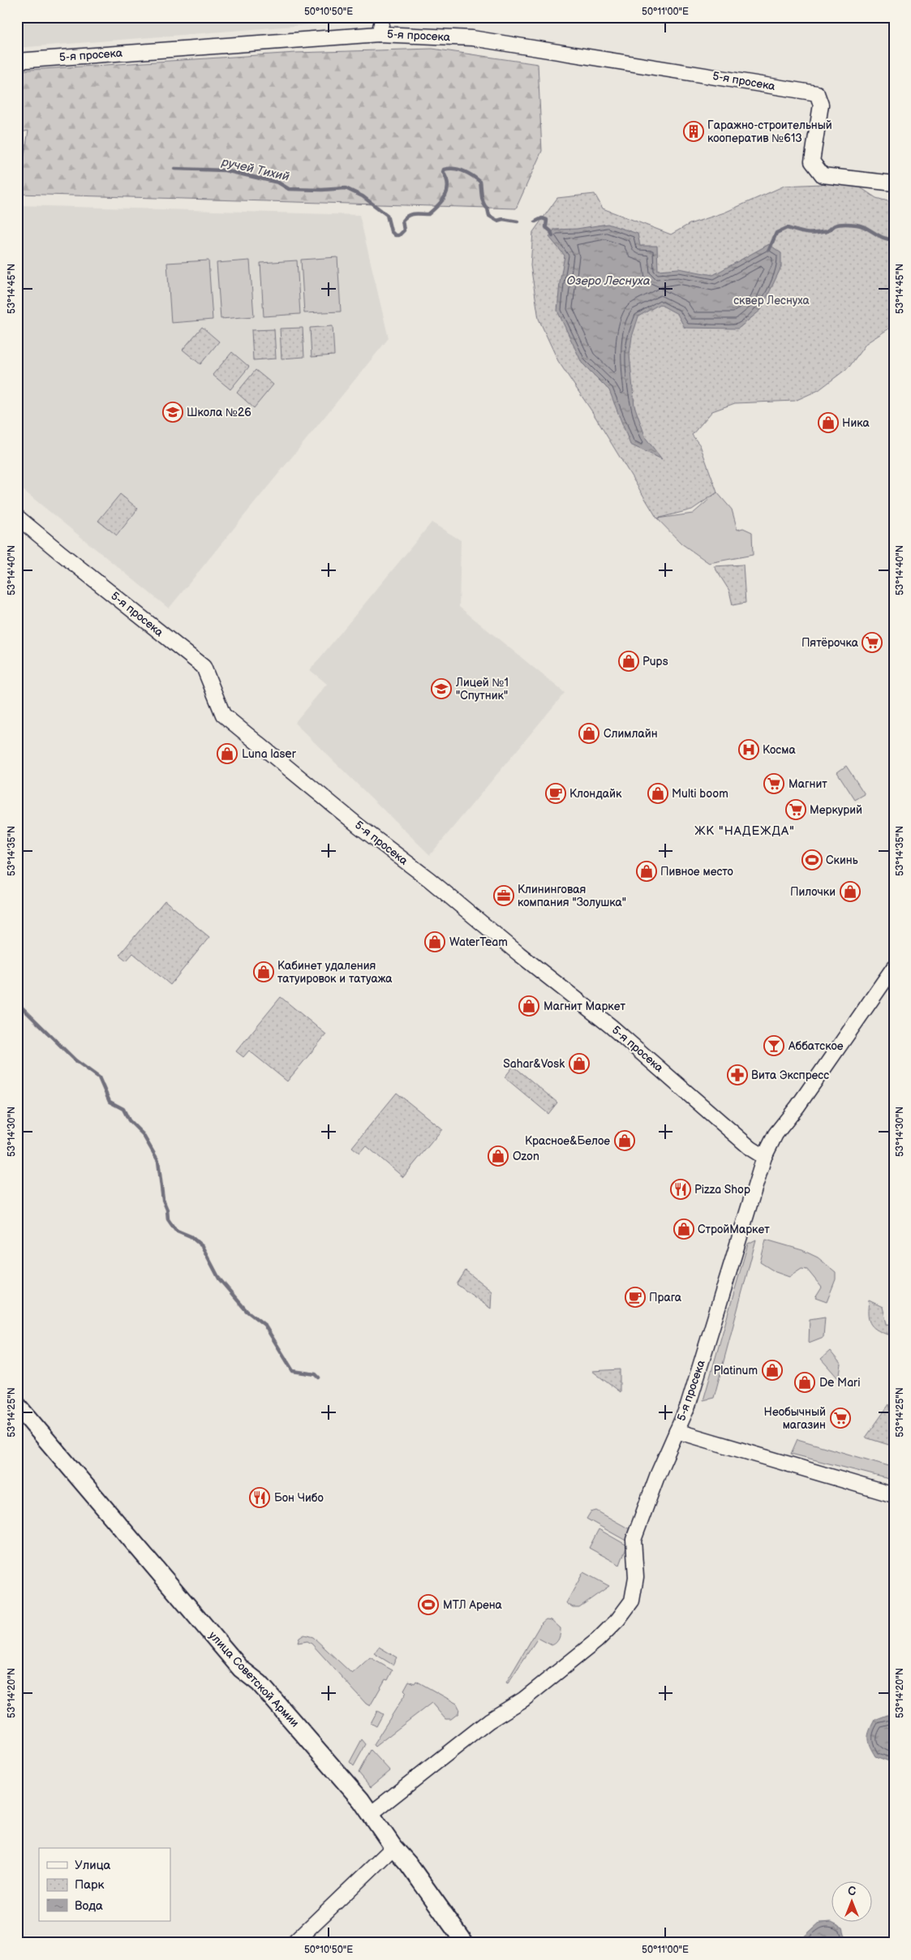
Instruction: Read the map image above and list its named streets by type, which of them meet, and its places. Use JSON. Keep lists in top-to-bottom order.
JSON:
{
  "streets": {
    "street": ["5-я просека", "улица Советской Армии"]
  },
  "districts": ["ЖК \"НАДЕЖДА\""],
  "water": ["ручей Тихий", "Озеро Леснуха"],
  "parks": ["сквер Леснуха"],
  "places": {
    "building": ["Гаражно-строительный кооператив №613"],
    "school or university": ["Школа №26", "Лицей №1 \"Спутник\""],
    "shop": [
      "Ника",
      "Pups",
      "Слимлайн",
      "Luna laser",
      "Multi boom",
      "Пивное место",
      "Пилочки",
      "WaterTeam",
      "Кабинет удаления татуировок и татуажа",
      "Магнит Маркет",
      "Sahar&Vosk",
      "Красное&Белое",
      "Ozon",
      "СтройМаркет",
      "Platinum",
      "De Mari"
    ],
    "supermarket": [
      "Пятёрочка",
      "Магнит",
      "Меркурий",
      "Необычный магазин"
    ],
    "hospital": ["Косма"],
    "cafe": ["Клондайк", "Прага"],
    "sports": ["Скинь", "МТЛ Арена"],
    "office": ["Клининговая компания \"Золушка\""],
    "bar": ["Аббатское"],
    "pharmacy": ["Вита Экспресс"],
    "restaurant": ["Pizza Shop", "Бон Чибо"]
  },
  "legend": ["Улица", "Парк", "Вода"],
  "north": "top",
  "coordinates": [
    "50°10'50\"E",
    "50°11'00\"E",
    "53°14'45\"N",
    "53°14'40\"N",
    "53°14'35\"N",
    "53°14'30\"N",
    "53°14'25\"N",
    "53°14'20\"N"
  ]
}
